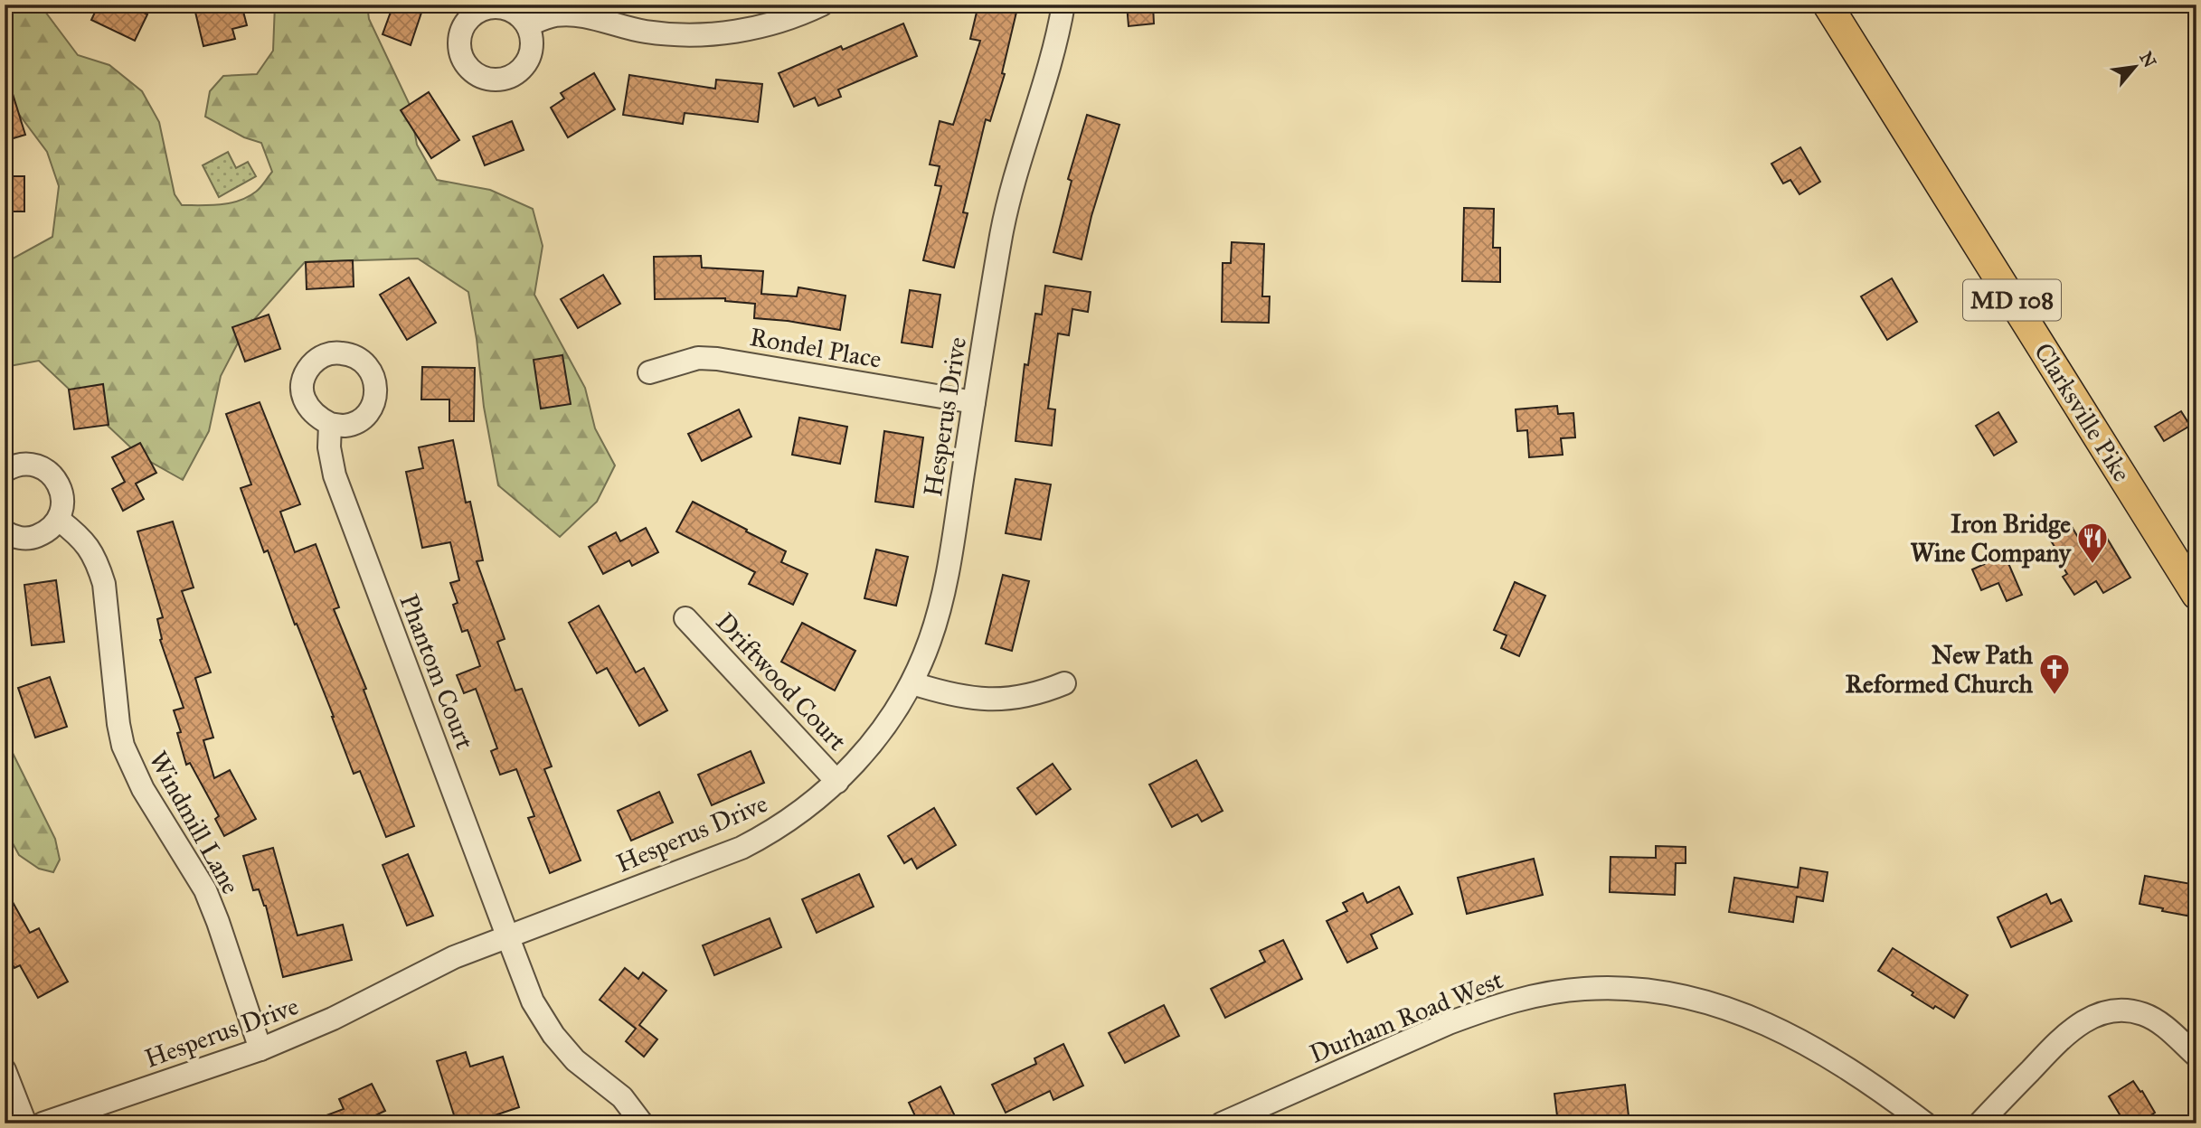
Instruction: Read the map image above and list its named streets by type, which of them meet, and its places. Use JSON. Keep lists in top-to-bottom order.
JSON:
{
  "streets": {
    "main road": ["MD 108", "Clarksville Pike"],
    "street": [
      "Rondel Place",
      "Hesperus Drive",
      "Phantom Court",
      "Driftwood Court",
      "Windmill Lane",
      "Durham Road West"
    ]
  },
  "crossings": [
    ["Rondel Place", "Hesperus Drive"],
    ["Hesperus Drive", "Phantom Court"],
    ["Hesperus Drive", "Driftwood Court"],
    ["Hesperus Drive", "Windmill Lane"]
  ],
  "places": {
    "restaurant": ["Iron Bridge Wine Company"],
    "church": ["New Path Reformed Church"]
  },
  "north": "top right"
}
